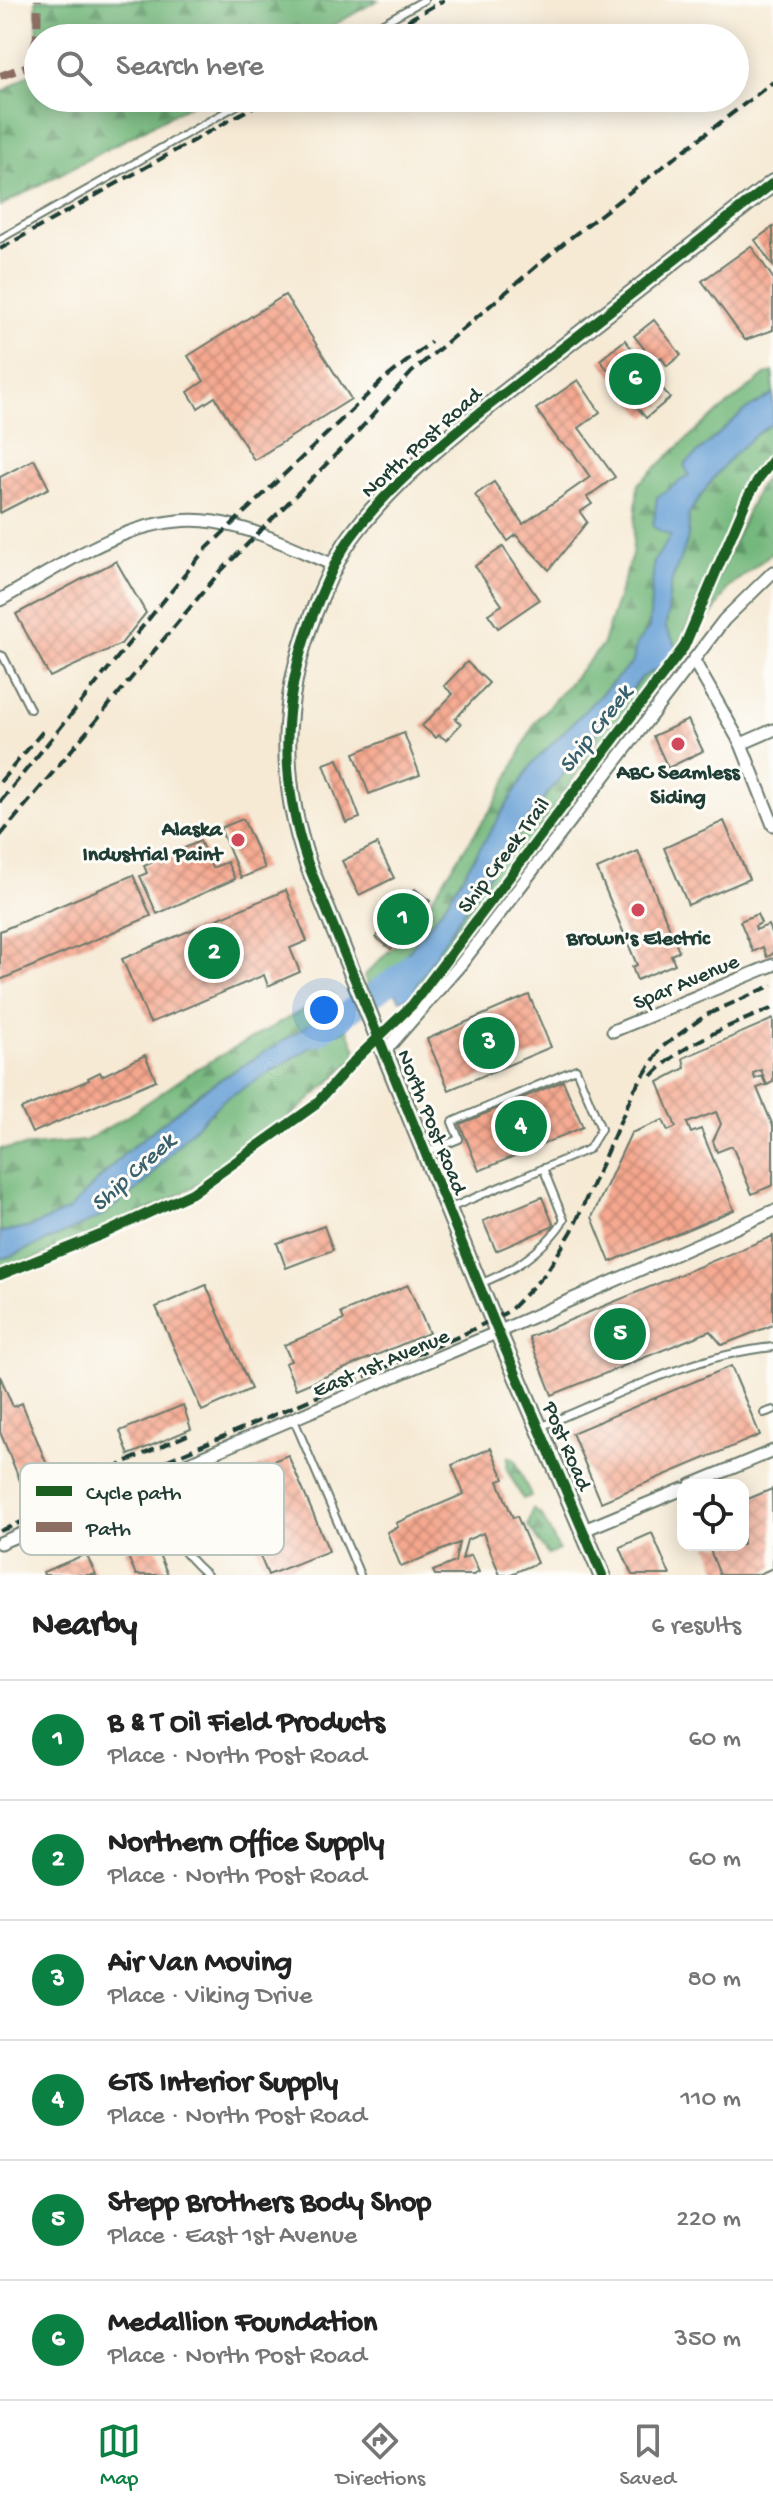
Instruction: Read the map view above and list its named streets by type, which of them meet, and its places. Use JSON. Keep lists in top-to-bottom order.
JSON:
{
  "streets": {
    "street": [
      "North Post Road",
      "Spar Avenue",
      "East 1st Avenue",
      "Post Road"
    ],
    "cycle path": ["Ship Creek Trail"]
  },
  "crossings": [
    ["North Post Road", "East 1st Avenue"],
    ["North Post Road", "Post Road"],
    ["East 1st Avenue", "Post Road"]
  ],
  "water": ["Ship Creek"],
  "places": ["ABC Seamless Siding", "Alaska Industrial Paint", "Brown's Electric"],
  "legend": ["Cycle path", "Path"],
  "page": {
    "search": "Search here",
    "pins": [
      "6",
      "1",
      "2",
      "3",
      "4",
      "5"
    ],
    "heading": ["Nearby", "6 results"],
    "list": [
      {
        "mark": "1",
        "name": "B & T Oil Field Products",
        "note": "Place · North Post Road",
        "value": "60 m"
      },
      {
        "mark": "2",
        "name": "Northern Office Supply",
        "note": "Place · North Post Road",
        "value": "60 m"
      },
      {
        "mark": "3",
        "name": "Air Van Moving",
        "note": "Place · Viking Drive",
        "value": "80 m"
      },
      {
        "mark": "4",
        "name": "GTS Interior Supply",
        "note": "Place · North Post Road",
        "value": "110 m"
      },
      {
        "mark": "5",
        "name": "Stepp Brothers Body Shop",
        "note": "Place · East 1st Avenue",
        "value": "220 m"
      },
      {
        "mark": "6",
        "name": "Medallion Foundation",
        "note": "Place · North Post Road",
        "value": "350 m"
      }
    ],
    "nav": ["Map", "Directions", "Saved"]
  }
}
